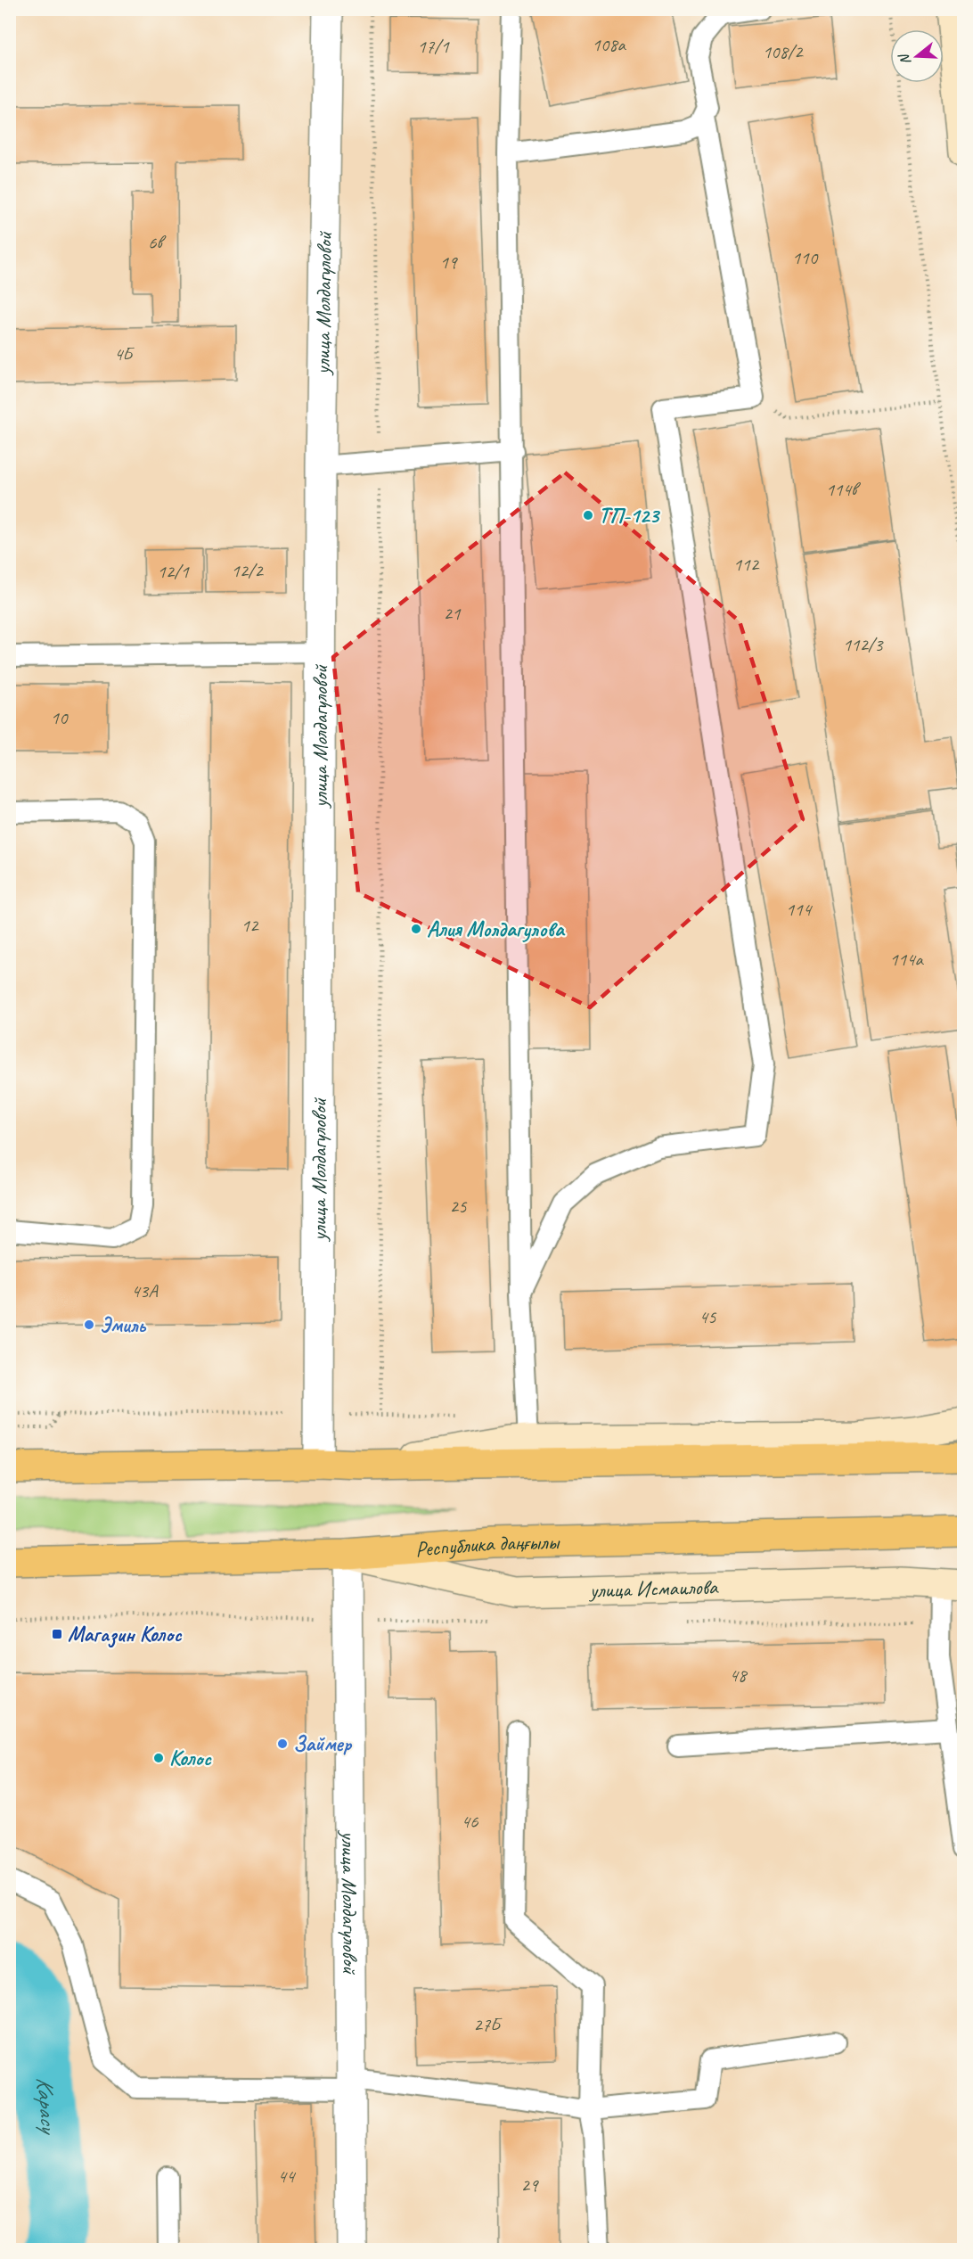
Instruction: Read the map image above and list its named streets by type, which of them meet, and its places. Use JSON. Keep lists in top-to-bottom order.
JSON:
{
  "streets": {
    "main road": ["Республика даңғылы", "улица Исмаилова"],
    "street": ["улица Молдагуловой"]
  },
  "crossings": [
    ["улица Молдагуловой", "Республика даңғылы"],
    ["улица Молдагуловой", "улица Исмаилова"],
    ["Республика даңғылы", "улица Исмаилова"]
  ],
  "water": ["Карасу"],
  "places": {
    "other": [
      "ТП-123",
      "Алия Молдагулова",
      "Эмиль",
      "Займер",
      "Колос"
    ],
    "transit": ["Магазин Колос"]
  },
  "house_numbers": [
    "108а",
    "17/1",
    "108/2",
    "6в",
    "110",
    "19",
    "4Б",
    "114в",
    "112",
    "12/2",
    "12/1",
    "21",
    "112/3",
    "10",
    "114",
    "12",
    "114а",
    "25",
    "43А",
    "45",
    "48",
    "46",
    "27Б",
    "44",
    "29"
  ],
  "north": "left"
}
